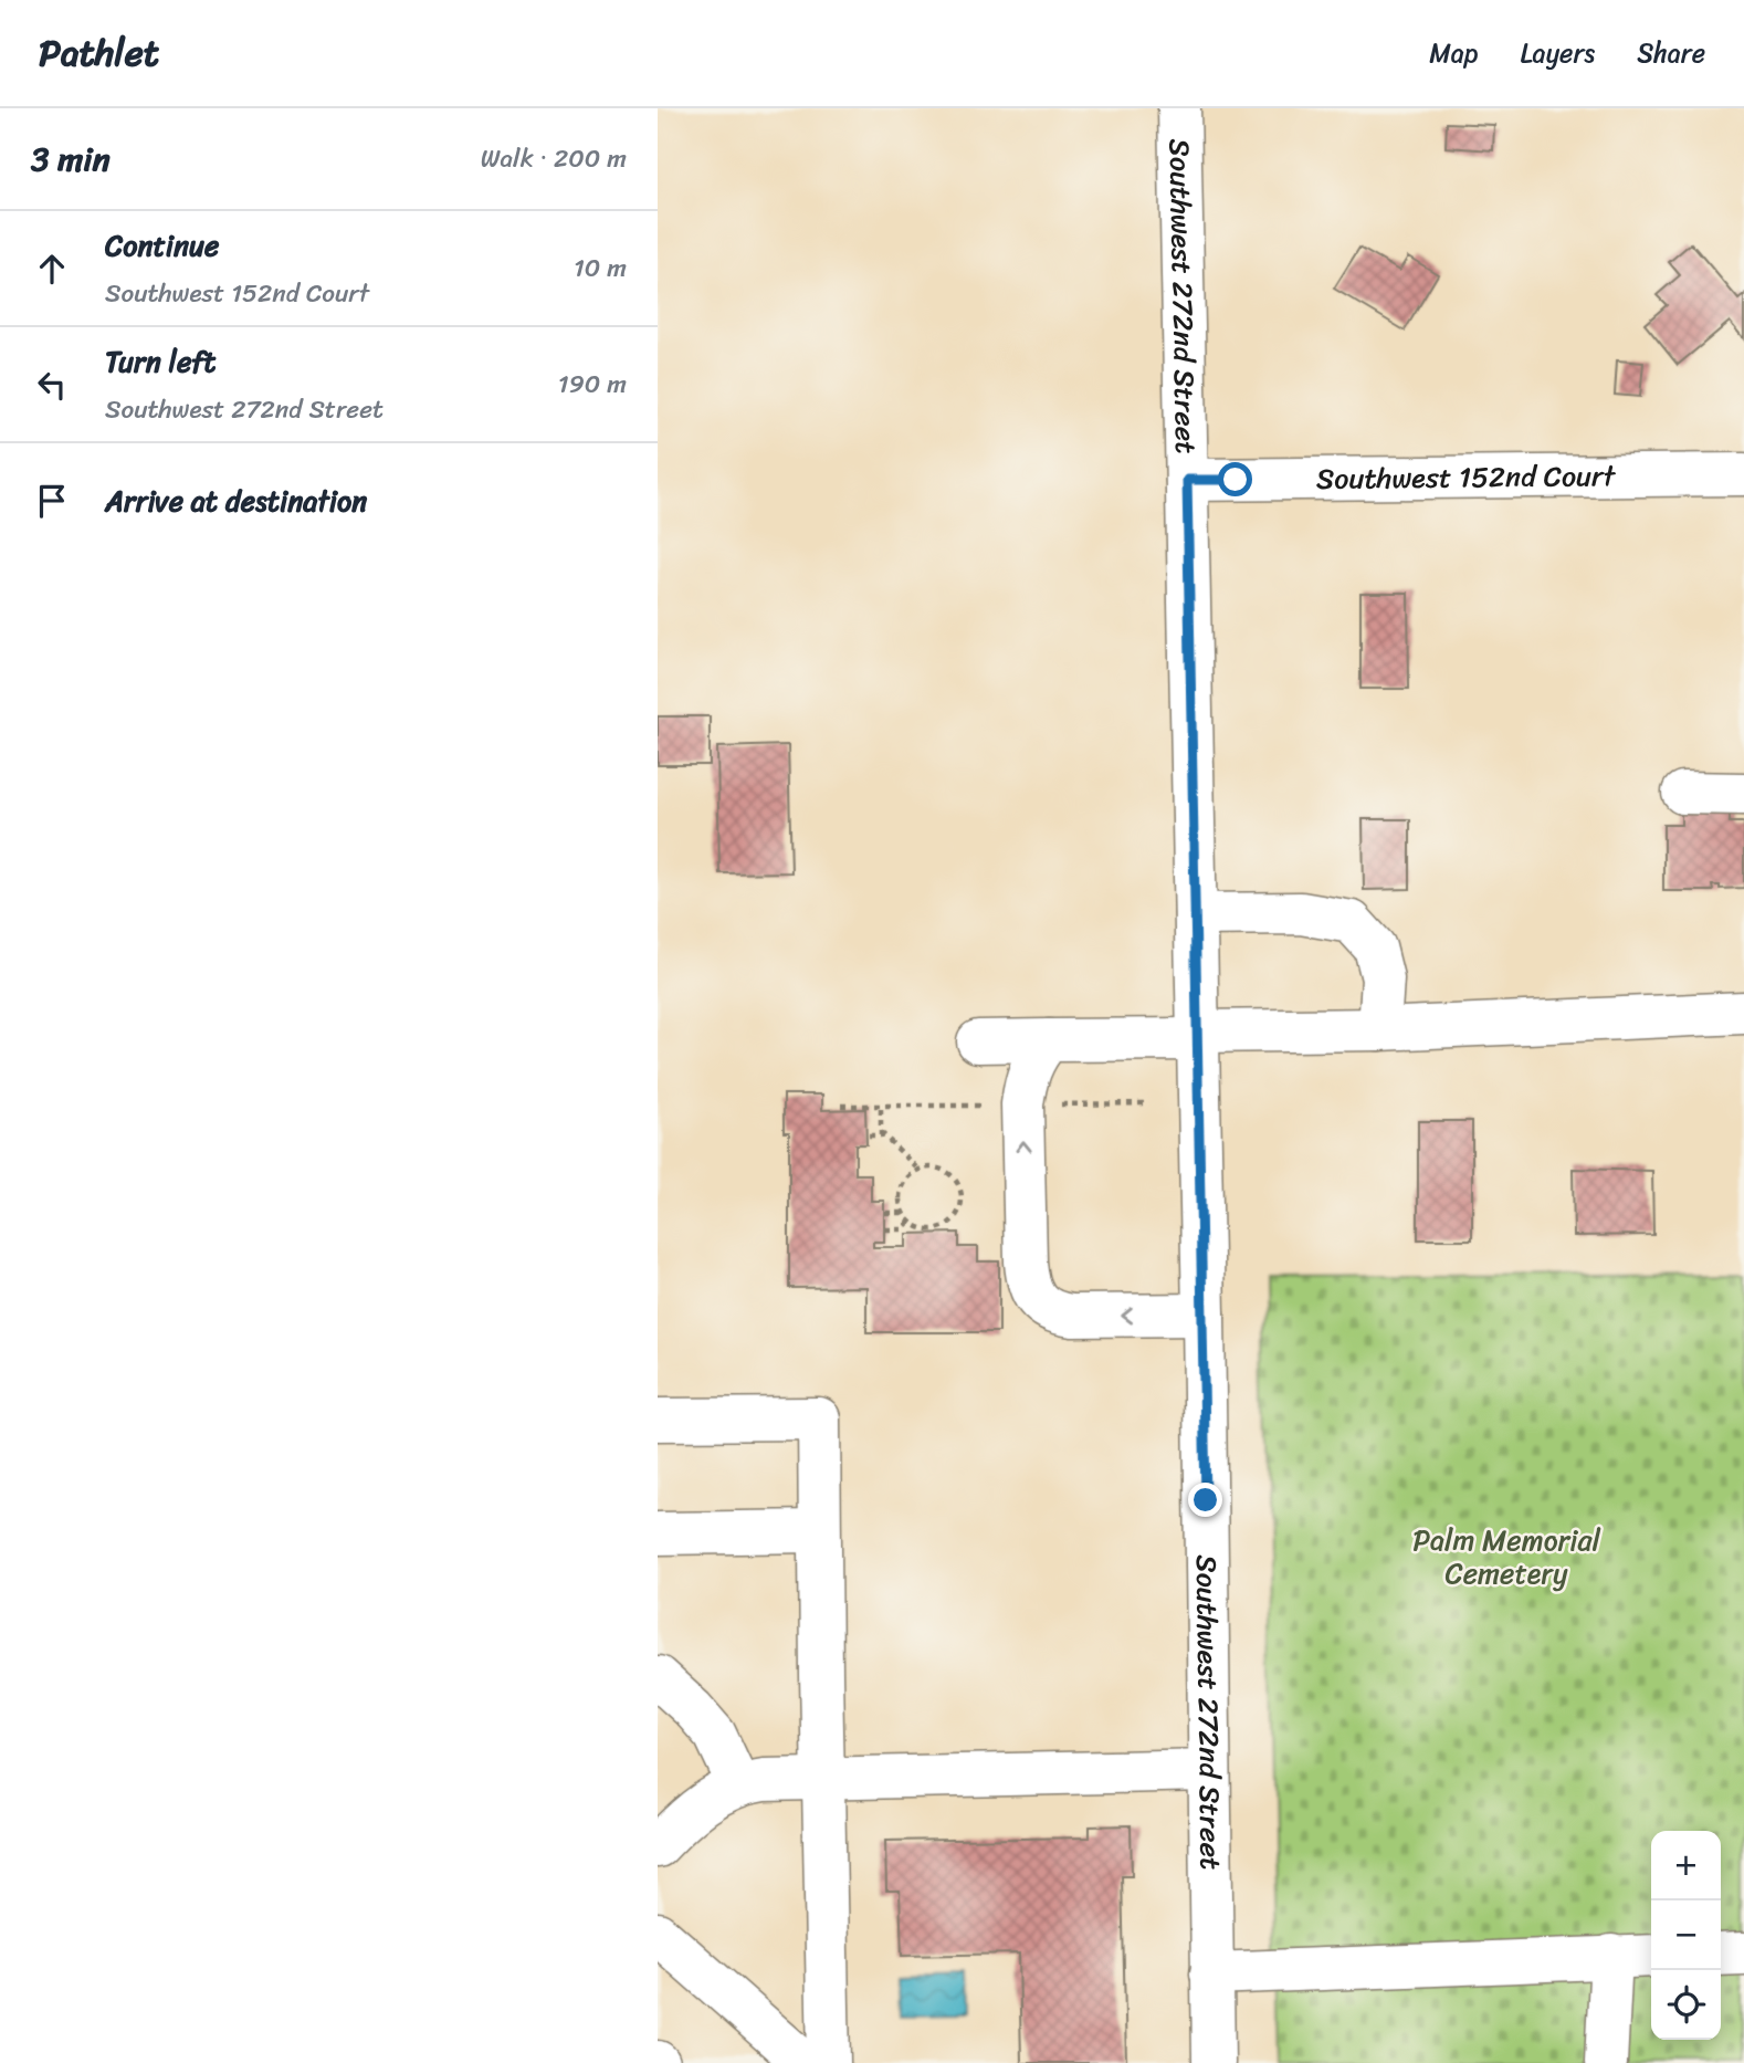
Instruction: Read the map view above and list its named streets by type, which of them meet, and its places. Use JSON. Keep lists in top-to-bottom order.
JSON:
{
  "streets": {
    "street": ["Southwest 272nd Street", "Southwest 152nd Court"]
  },
  "crossings": [
    ["Southwest 272nd Street", "Southwest 152nd Court"]
  ],
  "parks": ["Palm Memorial Cemetery"],
  "page": {
    "header": "Pathlet",
    "nav": ["Map", "Layers", "Share"],
    "heading": ["3 min", "Walk · 200 m"],
    "list": [
      ["Continue", "Southwest 152nd Court", "10 m"],
      ["Turn left", "Southwest 272nd Street", "190 m"],
      "Arrive at destination"
    ],
    "map_buttons": ["+", "−"]
  }
}
